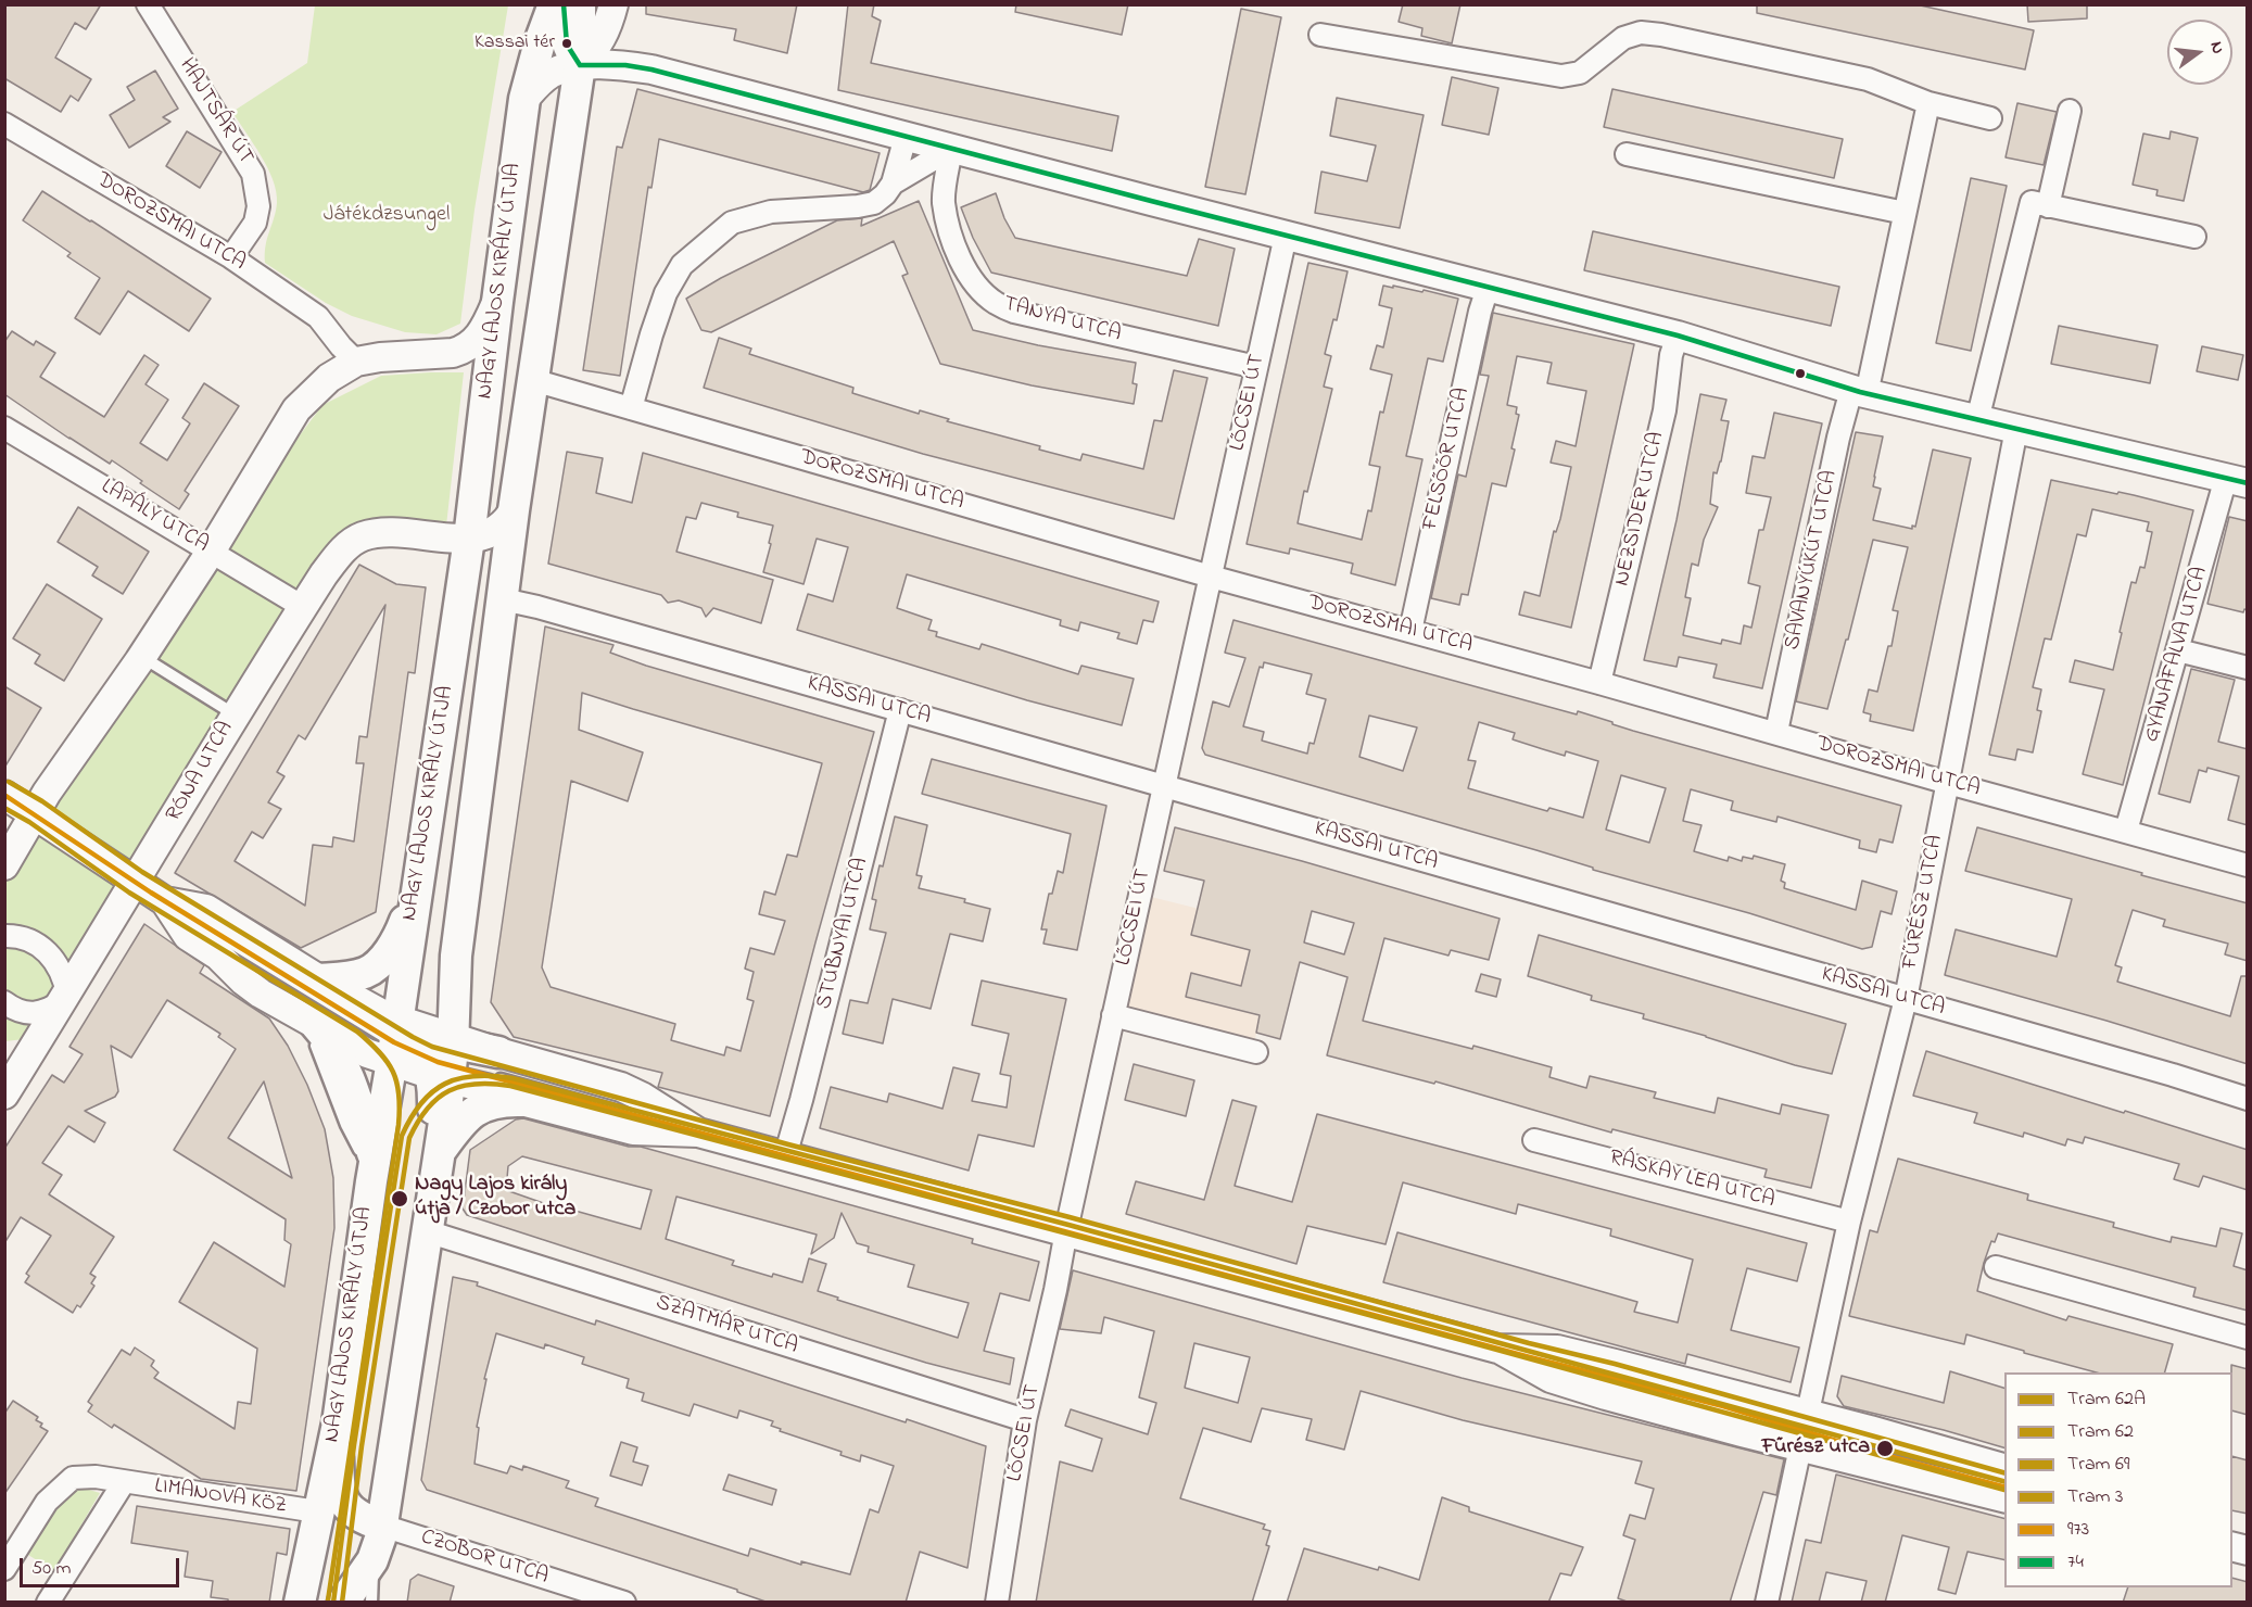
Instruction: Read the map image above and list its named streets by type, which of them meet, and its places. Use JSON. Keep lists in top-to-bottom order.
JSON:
{
  "streets": {
    "main road": ["NAGY LAJOS KIRÁLY ÚTJA"],
    "street": [
      "HAJTSÁR ÚT",
      "DOROZSMAI UTCA",
      "TANYA UTCA",
      "LŐCSEI ÚT",
      "FELSŐŐR UTCA",
      "NEZSIDER UTCA",
      "LAPÁLY UTCA",
      "SAVANYÚKÚT UTCA",
      "GYANAFALVA UTCA",
      "KASSAI UTCA",
      "RÓNA UTCA",
      "FŰRÉSZ UTCA",
      "STUBNYAI UTCA",
      "RÁSKAY LEA UTCA",
      "SZATMÁR UTCA",
      "LIMANOVA KÖZ",
      "CZOBOR UTCA"
    ]
  },
  "crossings": [
    ["HAJTSÁR ÚT", "DOROZSMAI UTCA"],
    ["DOROZSMAI UTCA", "NAGY LAJOS KIRÁLY ÚTJA"],
    ["DOROZSMAI UTCA", "LŐCSEI ÚT"],
    ["DOROZSMAI UTCA", "FELSŐŐR UTCA"],
    ["DOROZSMAI UTCA", "NEZSIDER UTCA"],
    ["DOROZSMAI UTCA", "SAVANYÚKÚT UTCA"],
    ["DOROZSMAI UTCA", "GYANAFALVA UTCA"],
    ["DOROZSMAI UTCA", "FŰRÉSZ UTCA"],
    ["NAGY LAJOS KIRÁLY ÚTJA", "KASSAI UTCA"],
    ["NAGY LAJOS KIRÁLY ÚTJA", "RÓNA UTCA"],
    ["NAGY LAJOS KIRÁLY ÚTJA", "SZATMÁR UTCA"],
    ["NAGY LAJOS KIRÁLY ÚTJA", "LIMANOVA KÖZ"],
    ["NAGY LAJOS KIRÁLY ÚTJA", "CZOBOR UTCA"],
    ["TANYA UTCA", "LŐCSEI ÚT"],
    ["LŐCSEI ÚT", "KASSAI UTCA"],
    ["LŐCSEI ÚT", "SZATMÁR UTCA"],
    ["LAPÁLY UTCA", "RÓNA UTCA"],
    ["KASSAI UTCA", "FŰRÉSZ UTCA"],
    ["KASSAI UTCA", "STUBNYAI UTCA"],
    ["FŰRÉSZ UTCA", "RÁSKAY LEA UTCA"]
  ],
  "parks": ["Játékdzsungel"],
  "places": ["Kassai tér", "Nagy Lajos király útja / Czobor utca", "Fűrész utca"],
  "lines": [
    "transit line 74",
    "tram line 69",
    "transit line 973",
    "tram line 3",
    "tram line 62A",
    "tram line 62"
  ],
  "legend": [
    "Tram 62A",
    "Tram 62",
    "Tram 69",
    "Tram 3",
    "973",
    "74"
  ],
  "scale_bar": "50 m",
  "north": "right"
}
